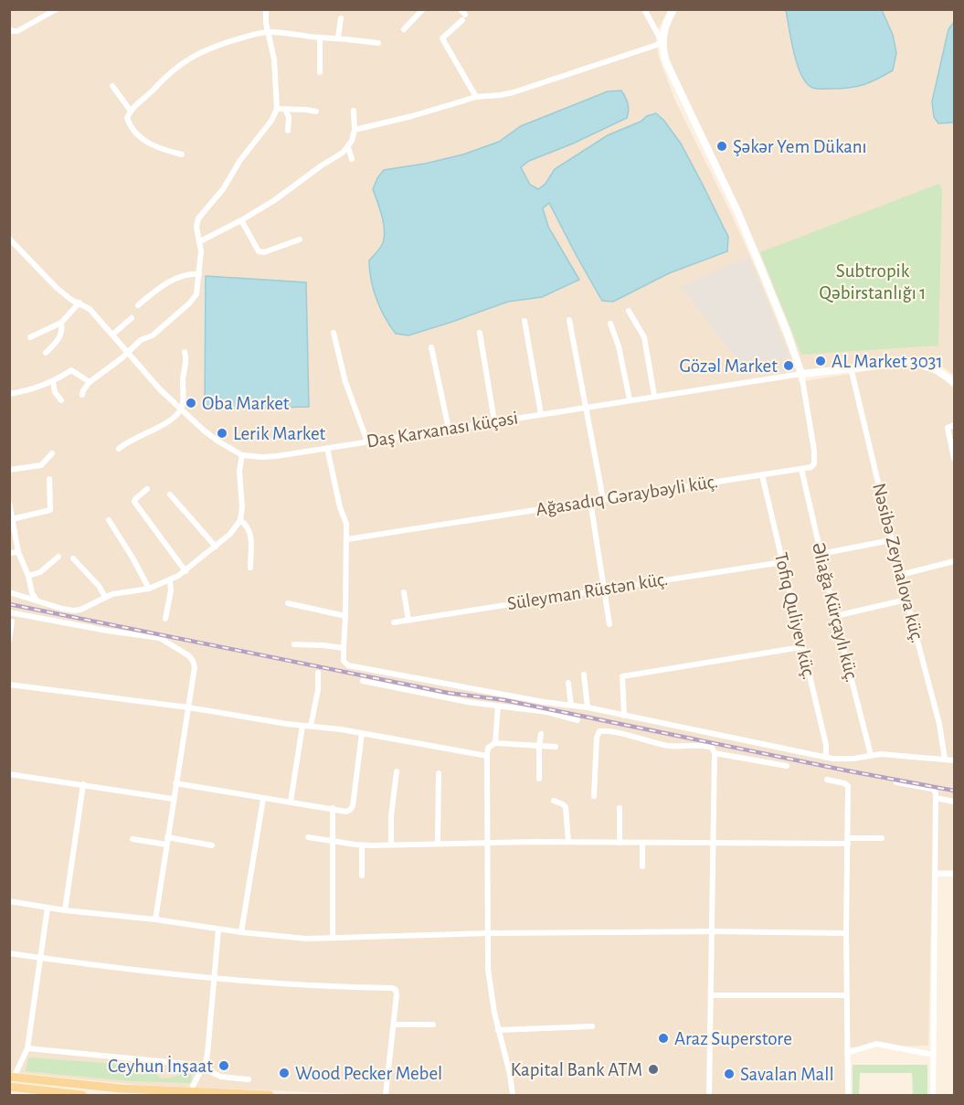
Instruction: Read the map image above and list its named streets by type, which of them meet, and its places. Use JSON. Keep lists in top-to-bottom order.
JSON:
{
  "streets": {
    "street": [
      "Daş Karxanası küçəsi",
      "Ağasadıq Gəraybəyli küç.",
      "Nəsibə Zeynalova küç.",
      "Süleyman Rüstən küç.",
      "Əliağa Kürçaylı küç.",
      "Tofiq Quliyev küç."
    ]
  },
  "crossings": [
    ["Daş Karxanası küçəsi", "Nəsibə Zeynalova küç."],
    ["Ağasadıq Gəraybəyli küç.", "Əliağa Kürçaylı küç."],
    ["Ağasadıq Gəraybəyli küç.", "Tofiq Quliyev küç."],
    ["Süleyman Rüstən küç.", "Tofiq Quliyev küç."]
  ],
  "parks": ["Subtropik Qəbirstanlığı 1"],
  "places": [
    "Şəkər Yem Dükanı",
    "AL Market 3031",
    "Gözəl Market",
    "Oba Market",
    "Lerik Market",
    "Araz Superstore",
    "Ceyhun İnşaat",
    "Kapital Bank ATM",
    "Wood Pecker Mebel",
    "Savalan Mall"
  ]
}
